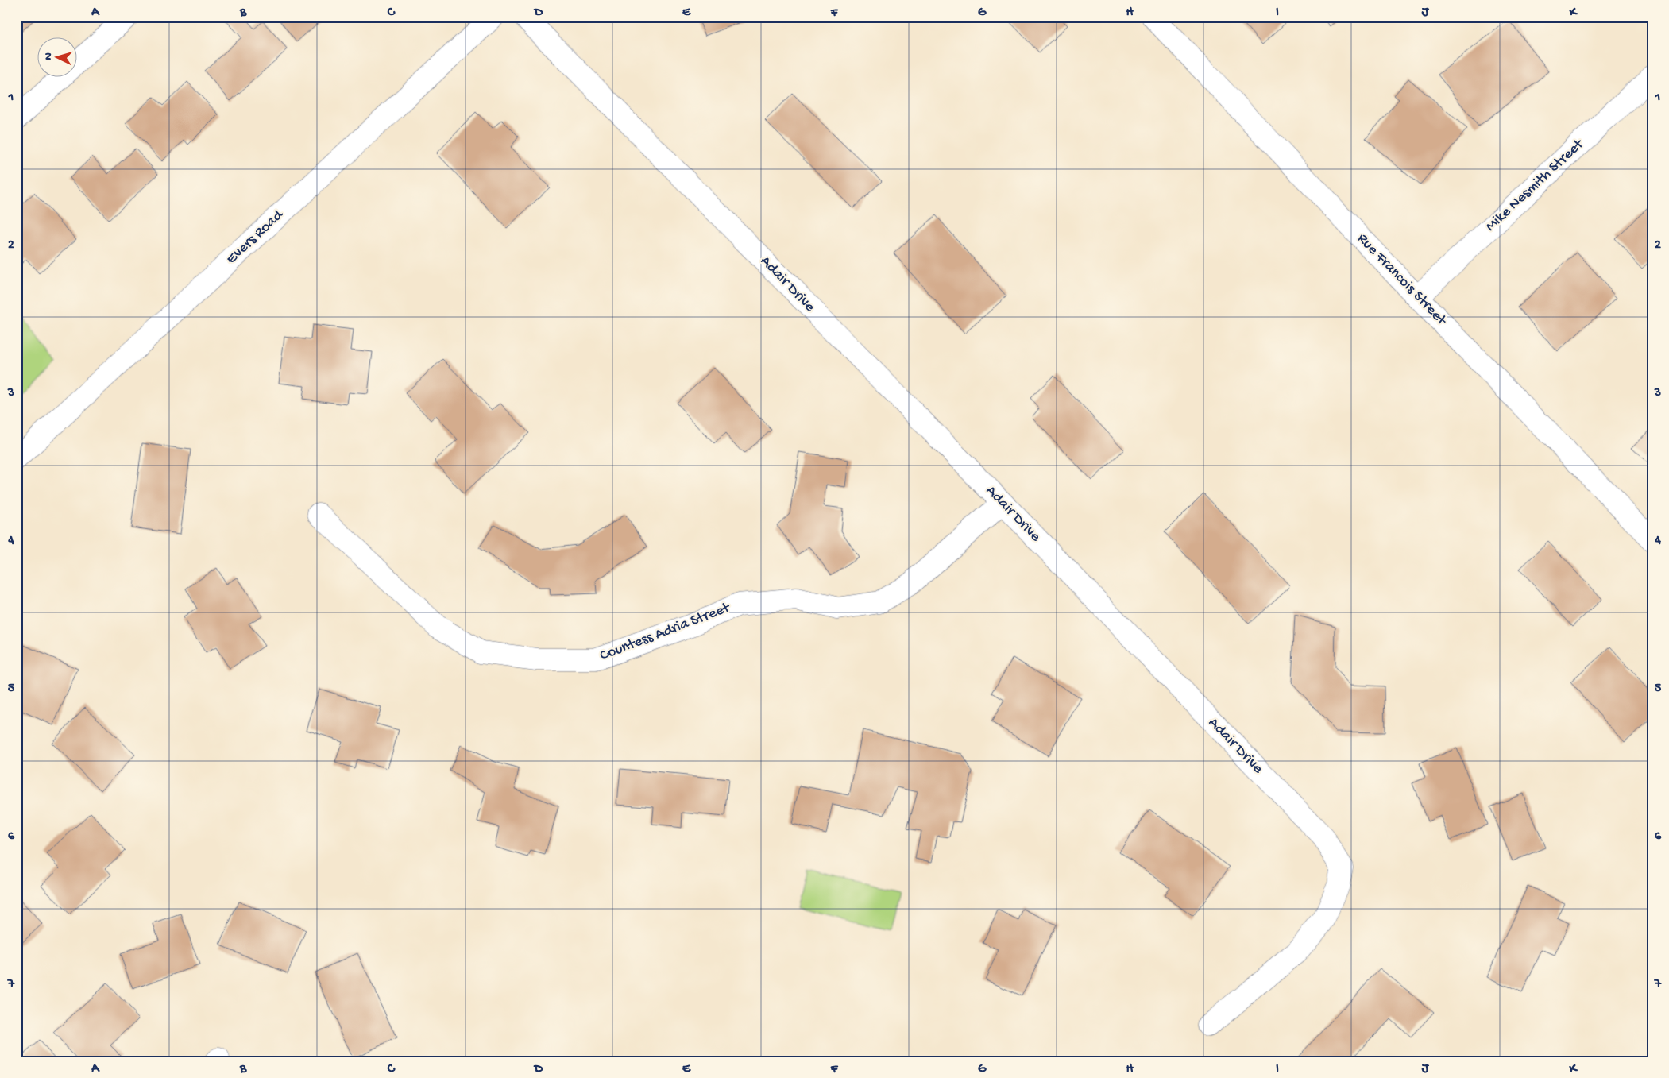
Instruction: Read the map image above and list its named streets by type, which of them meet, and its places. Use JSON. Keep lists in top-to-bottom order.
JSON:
{
  "streets": {
    "street": [
      "Mike Nesmith Street",
      "Evers Road",
      "Rue Francois Street",
      "Adair Drive",
      "Countess Adria Street"
    ]
  },
  "crossings": [
    ["Mike Nesmith Street", "Rue Francois Street"],
    ["Adair Drive", "Countess Adria Street"]
  ],
  "north": "left",
  "grid": {
    "columns": [
      "A",
      "B",
      "C",
      "D",
      "E",
      "F",
      "G",
      "H",
      "I",
      "J",
      "K"
    ],
    "rows": [
      "1",
      "2",
      "3",
      "4",
      "5",
      "6",
      "7"
    ]
  }
}
